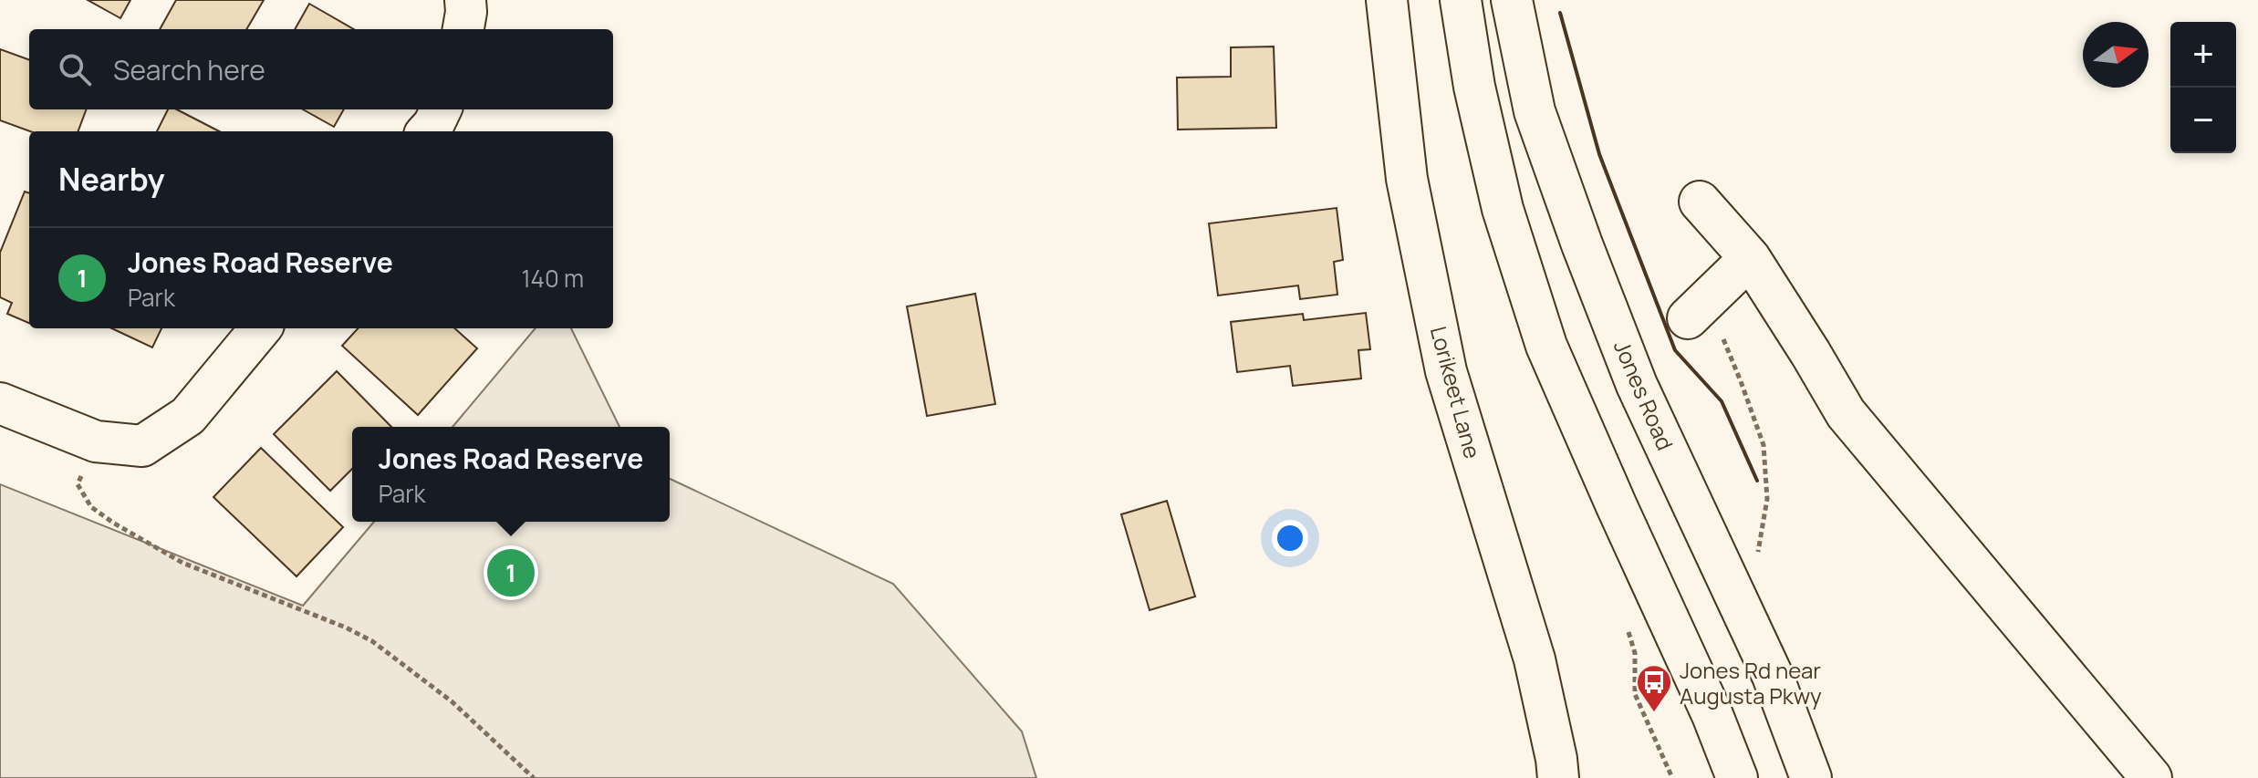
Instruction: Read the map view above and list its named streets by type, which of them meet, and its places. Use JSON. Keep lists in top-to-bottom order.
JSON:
{
  "streets": {
    "street": ["Lorikeet Lane", "Jones Road"]
  },
  "places": {
    "bus stop": ["Jones Rd near Augusta Pkwy"]
  },
  "north": "right",
  "page": {
    "map_buttons": ["+", "−"],
    "search": "Search here",
    "heading": "Nearby",
    "list": [
      {
        "mark": "1",
        "name": "Jones Road Reserve",
        "note": "Park",
        "value": "140 m"
      }
    ],
    "popup": ["Jones Road Reserve", "Park"],
    "pins": "1"
  }
}
